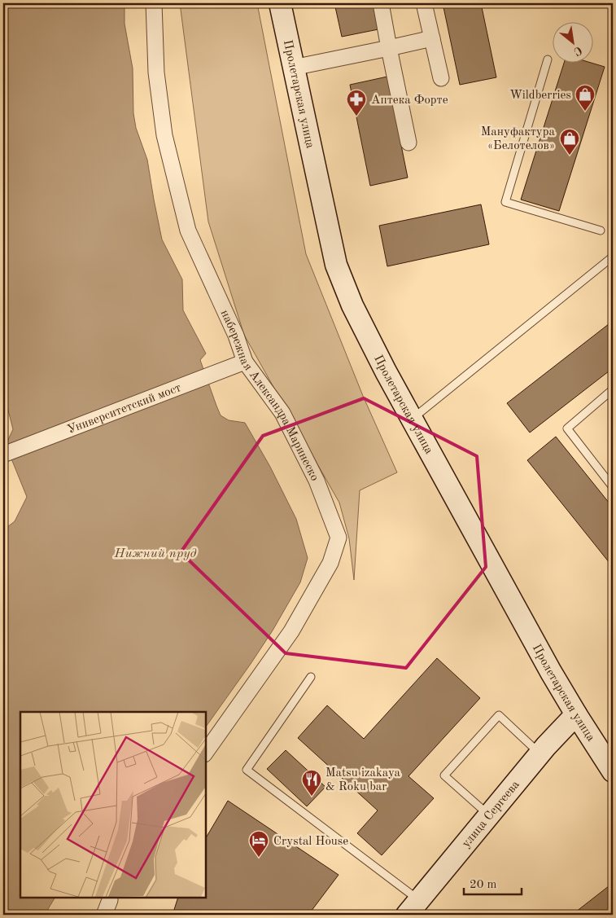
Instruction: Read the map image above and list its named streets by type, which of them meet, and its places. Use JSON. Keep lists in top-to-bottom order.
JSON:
{
  "streets": {
    "main road": ["Пролетарская улица", "улица Сергеева"],
    "street": ["набережная Александра Маринеско", "Университетский мост"]
  },
  "crossings": [
    ["Пролетарская улица", "улица Сергеева"],
    ["набережная Александра Маринеско", "Университетский мост"]
  ],
  "water": ["Нижний пруд"],
  "places": {
    "shop": ["Wildberries", "Мануфактура «Белотелов»"],
    "pharmacy": ["Аптека Форте"],
    "restaurant": ["Matsu izakaya & Roku bar"],
    "hotel": ["Crystal House"]
  },
  "scale_bar": "20 m",
  "north": "bottom right"
}
